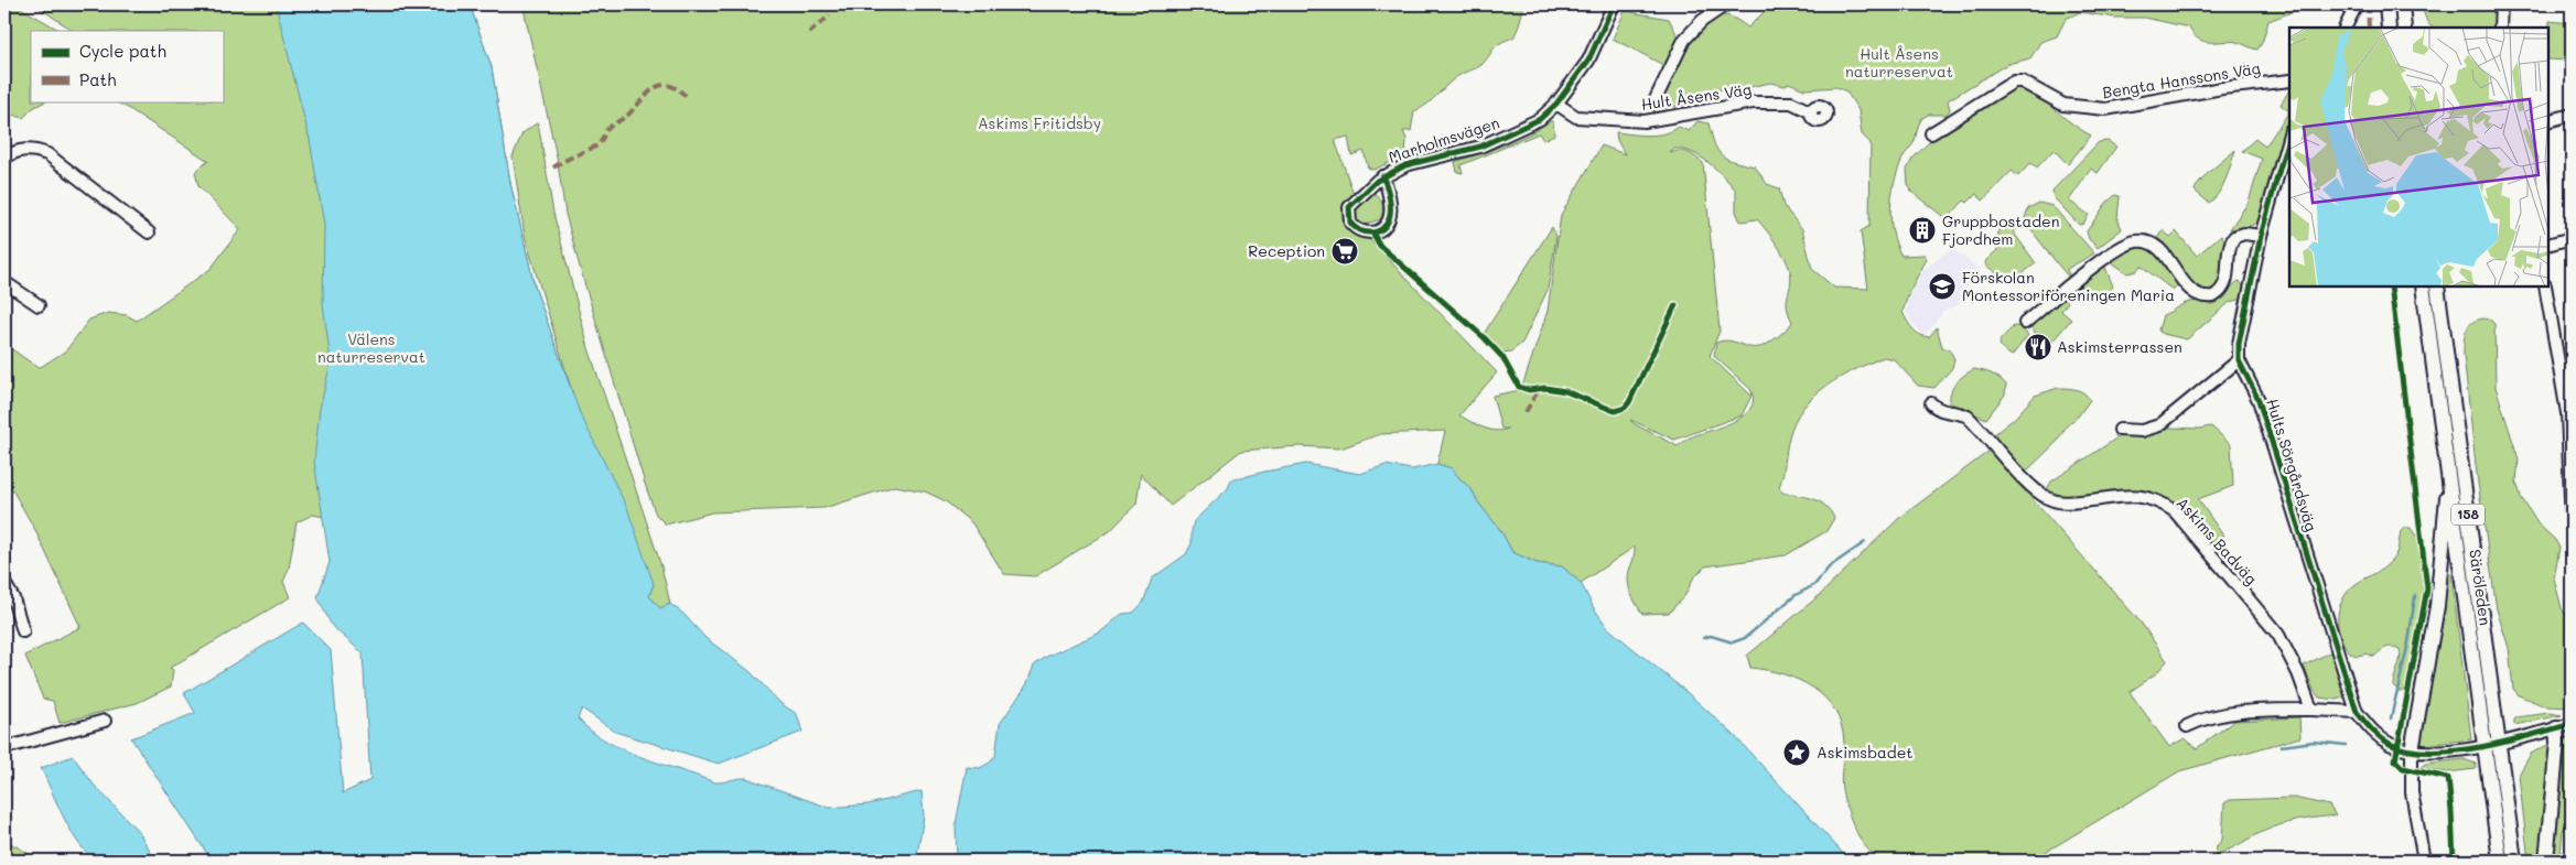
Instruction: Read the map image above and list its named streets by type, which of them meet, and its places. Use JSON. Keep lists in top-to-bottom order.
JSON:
{
  "streets": {
    "main road": ["158", "Säröleden"],
    "street": [
      "Bengta Hanssons Väg",
      "Hult Åsens Väg",
      "Marholmsvägen",
      "Hults Sörgårdsväg",
      "Askims Badväg"
    ]
  },
  "crossings": [
    ["Hult Åsens Väg", "Marholmsvägen"],
    ["158", "Säröleden"]
  ],
  "parks": ["Hult Åsens naturreservat", "Askims Fritidsby", "Välens naturreservat"],
  "places": {
    "building": ["Gruppbostaden Fjordhem"],
    "supermarket": ["Reception"],
    "school or university": ["Förskolan Montessoriföreningen Maria"],
    "restaurant": ["Askimsterrassen"],
    "place": ["Askimsbadet"]
  },
  "legend": ["Cycle path", "Path"]
}
